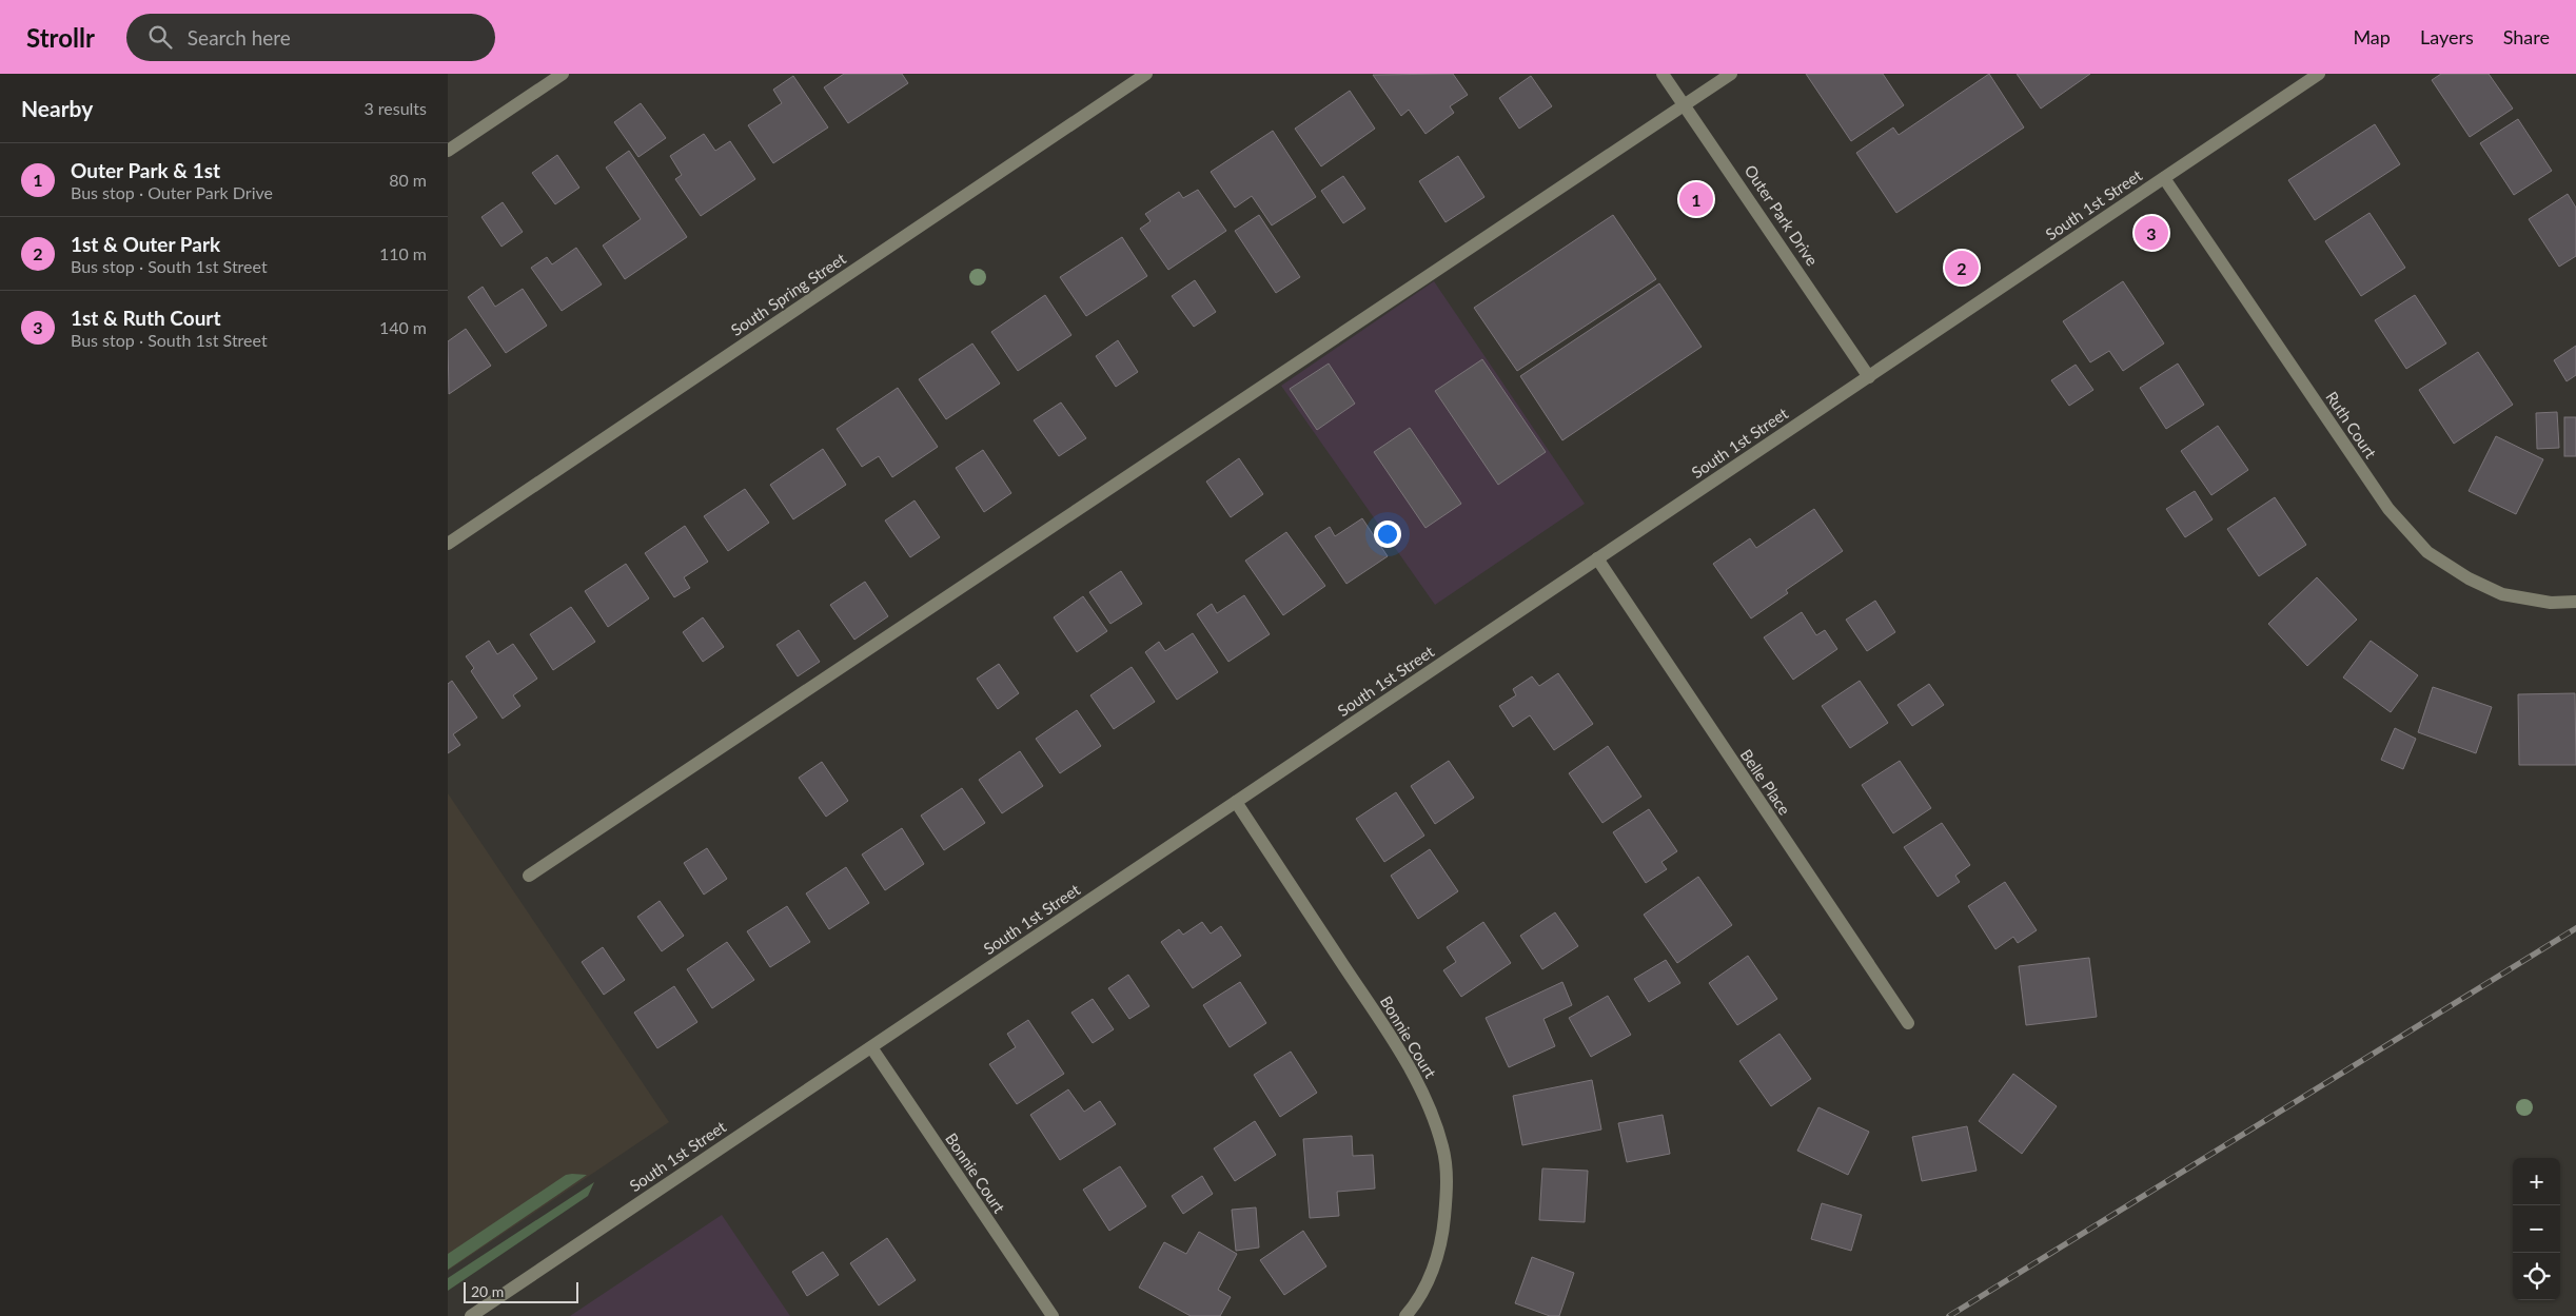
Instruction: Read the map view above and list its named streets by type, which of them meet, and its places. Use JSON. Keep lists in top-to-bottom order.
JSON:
{
  "streets": {
    "street": [
      "South 1st Street",
      "Outer Park Drive",
      "South Spring Street",
      "Ruth Court",
      "Belle Place",
      "Bonnie Court"
    ]
  },
  "crossings": [
    ["South 1st Street", "Outer Park Drive"],
    ["South 1st Street", "Ruth Court"],
    ["South 1st Street", "Belle Place"],
    ["South 1st Street", "Bonnie Court"]
  ],
  "scale_bar": "20 m",
  "page": {
    "header": "Strollr",
    "search": "Search here",
    "nav": ["Map", "Layers", "Share"],
    "heading": ["Nearby", "3 results"],
    "list": [
      {
        "mark": "1",
        "name": "Outer Park & 1st",
        "note": "Bus stop · Outer Park Drive",
        "value": "80 m"
      },
      {
        "mark": "2",
        "name": "1st & Outer Park",
        "note": "Bus stop · South 1st Street",
        "value": "110 m"
      },
      {
        "mark": "3",
        "name": "1st & Ruth Court",
        "note": "Bus stop · South 1st Street",
        "value": "140 m"
      }
    ],
    "pins": ["1", "3", "2"],
    "map_buttons": ["+", "−"],
    "scale": "20 m"
  }
}
